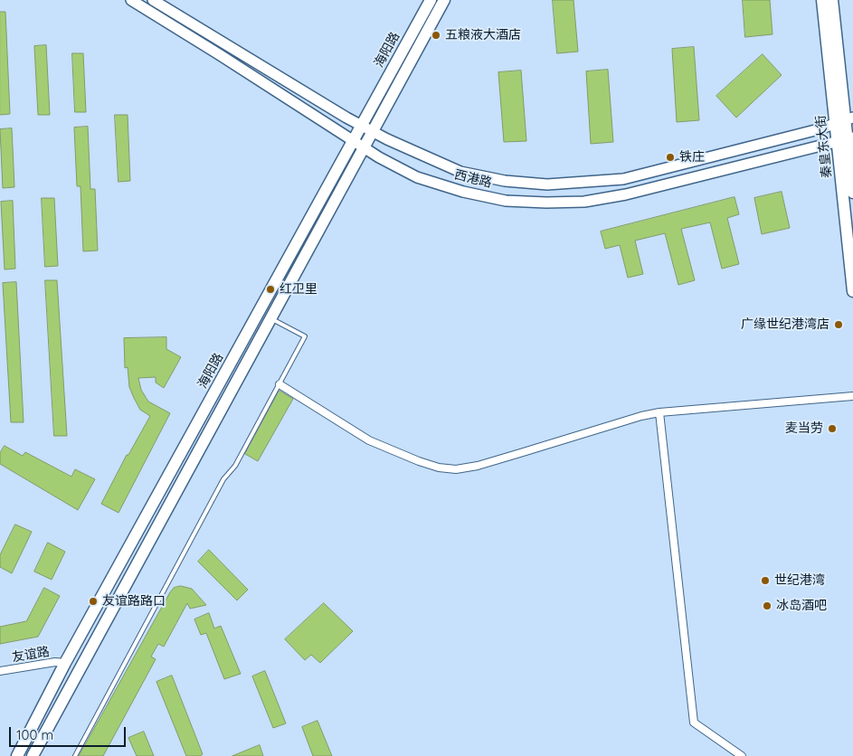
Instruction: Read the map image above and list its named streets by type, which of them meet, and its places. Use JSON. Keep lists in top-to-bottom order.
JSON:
{
  "streets": {
    "main road": ["海阳路", "秦皇东大街", "西港路"],
    "street": ["友谊路"]
  },
  "crossings": [
    ["海阳路", "西港路"],
    ["海阳路", "友谊路"],
    ["秦皇东大街", "西港路"]
  ],
  "places": [
    "五粮液大酒店",
    "铁庄",
    "红卫里",
    "广缘世纪港湾店",
    "麦当劳",
    "世纪港湾",
    "友谊路路口",
    "冰岛酒吧"
  ],
  "scale_bar": "100 m"
}
